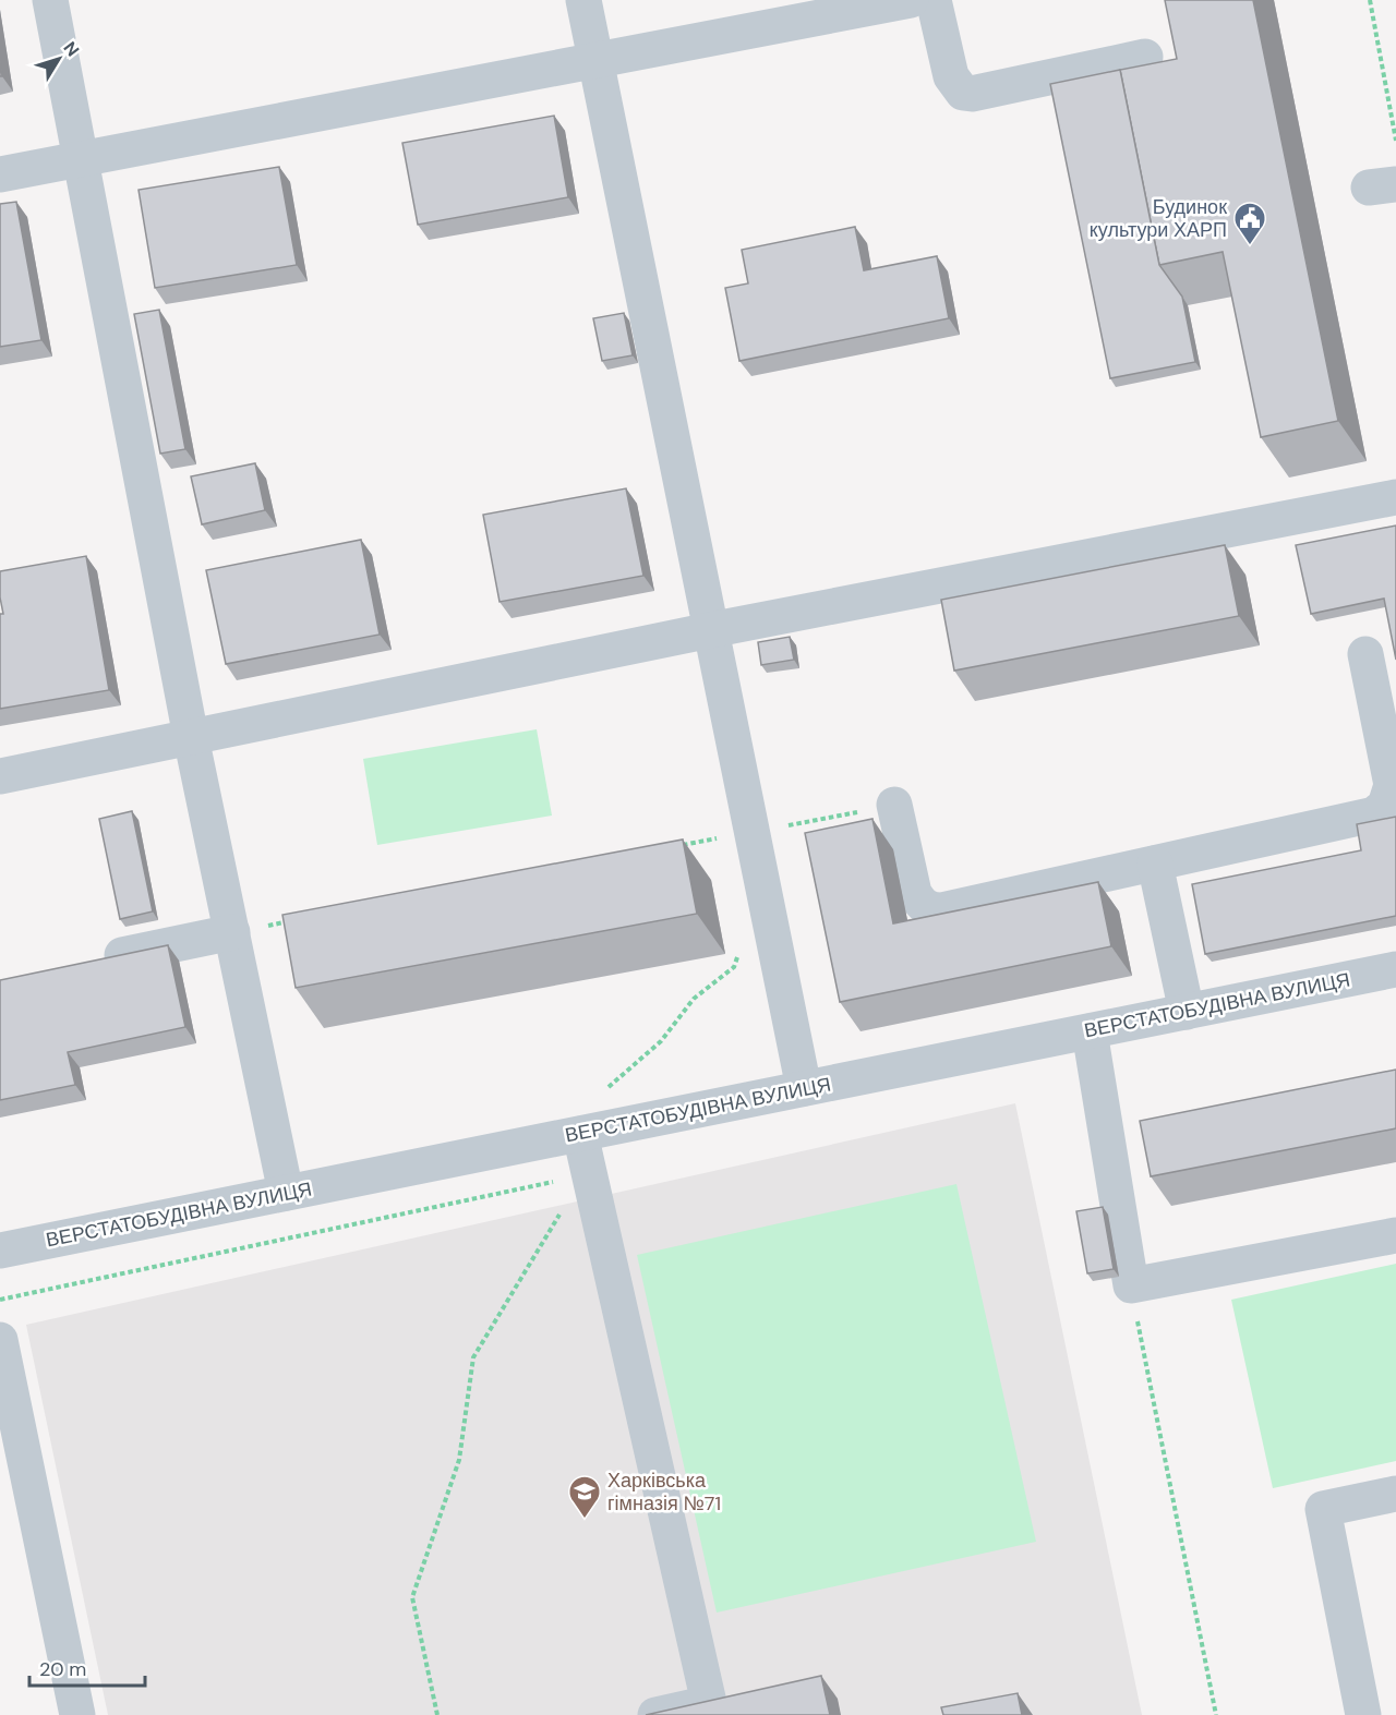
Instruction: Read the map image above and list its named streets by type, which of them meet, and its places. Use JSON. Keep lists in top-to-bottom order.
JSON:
{
  "streets": {
    "street": ["ВЕРСТАТОБУДІВНА ВУЛИЦЯ"]
  },
  "places": {
    "public building": ["Будинок культури ХАРП"],
    "school or university": ["Харківська гімназія №71"]
  },
  "scale_bar": "20 m",
  "north": "top right"
}
